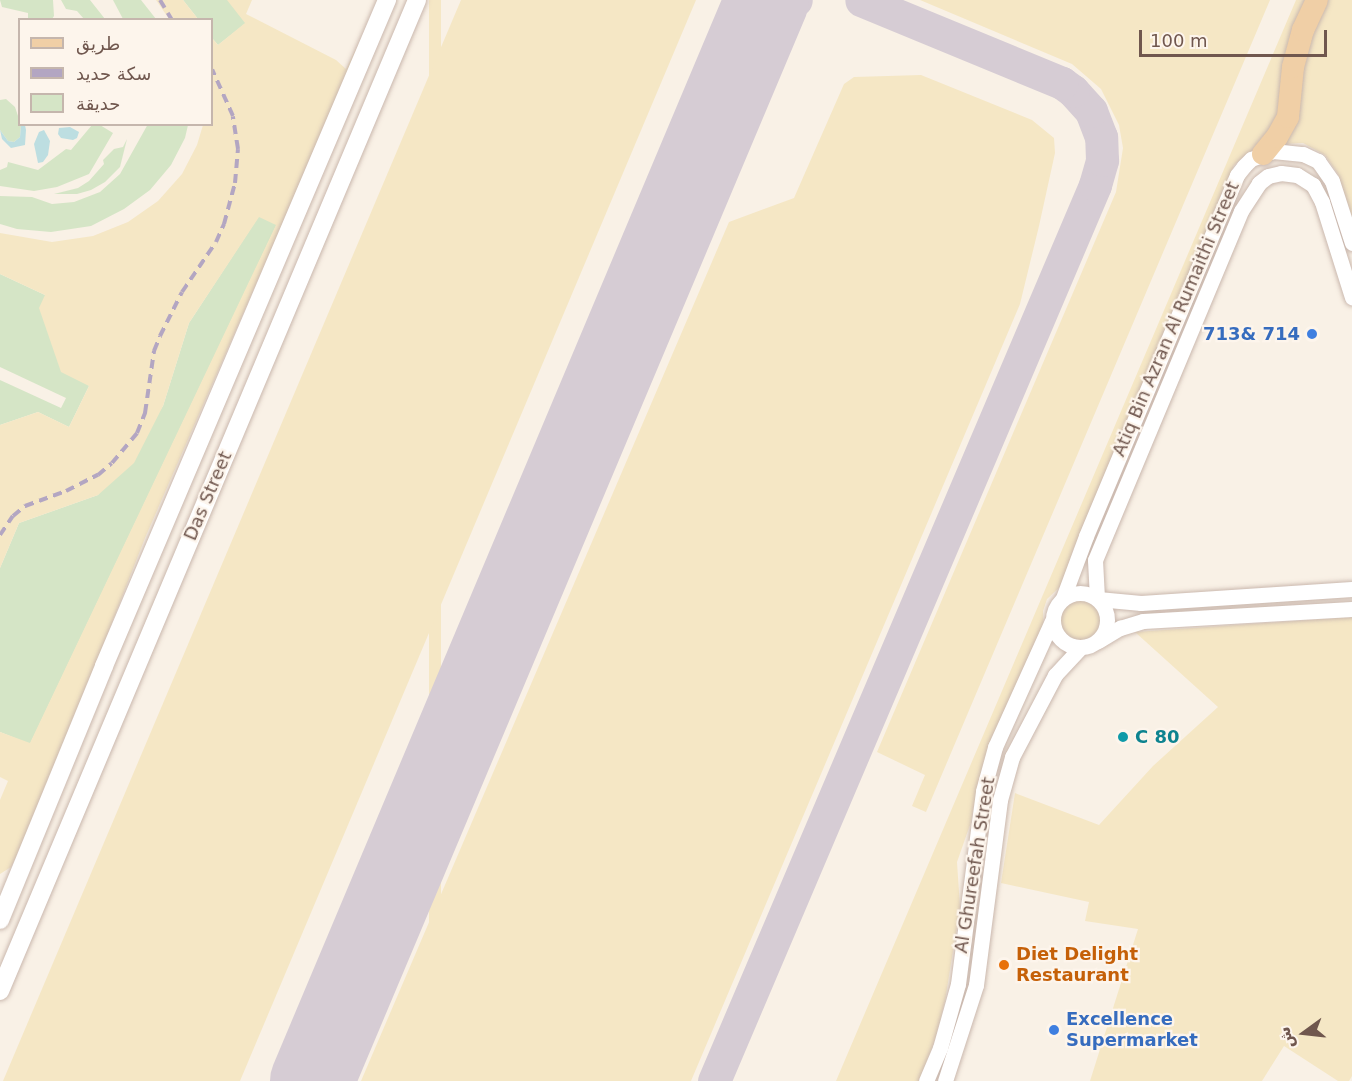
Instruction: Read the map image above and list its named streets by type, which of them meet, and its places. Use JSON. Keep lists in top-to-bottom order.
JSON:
{
  "streets": {
    "street": ["Atiq Bin Azran Al Rumaithi Street", "Das Street", "Al Ghureefah Street"]
  },
  "crossings": [
    ["Atiq Bin Azran Al Rumaithi Street", "Al Ghureefah Street"]
  ],
  "places": [
    "713& 714",
    "C 80",
    "Diet Delight Restaurant",
    "Excellence Supermarket"
  ],
  "legend": ["طريق", "سكة حديد", "حديقة"],
  "scale_bar": "100 m",
  "north": "left"
}
